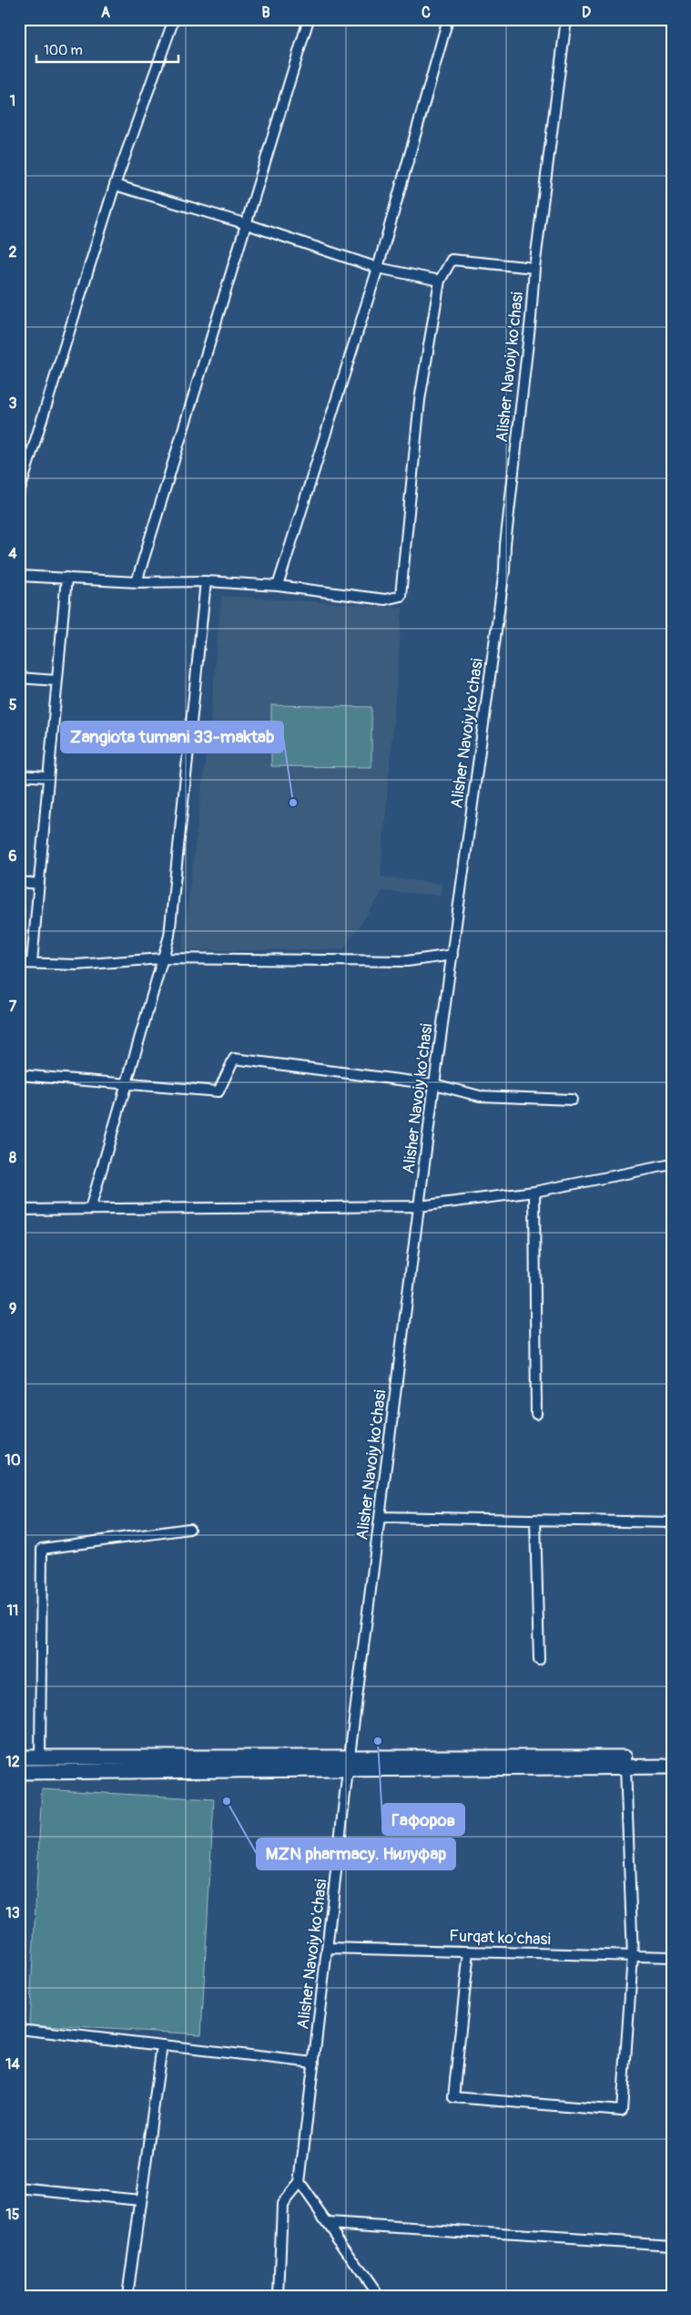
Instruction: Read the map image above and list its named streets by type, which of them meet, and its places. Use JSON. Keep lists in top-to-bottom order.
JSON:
{
  "streets": {
    "street": ["Alisher Navoiy ko'chasi", "Furqat ko'chasi"]
  },
  "crossings": [
    ["Alisher Navoiy ko'chasi", "Furqat ko'chasi"]
  ],
  "places": ["Zangiota tumani 33-maktab", "Гафоров", "MZN pharmacy. Нилуфар"],
  "scale_bar": "100 m",
  "grid": {
    "columns": [
      "A",
      "B",
      "C",
      "D"
    ],
    "rows": [
      "1",
      "2",
      "3",
      "4",
      "5",
      "6",
      "7",
      "8",
      "9",
      "10",
      "11",
      "12",
      "13",
      "14",
      "15"
    ]
  }
}
